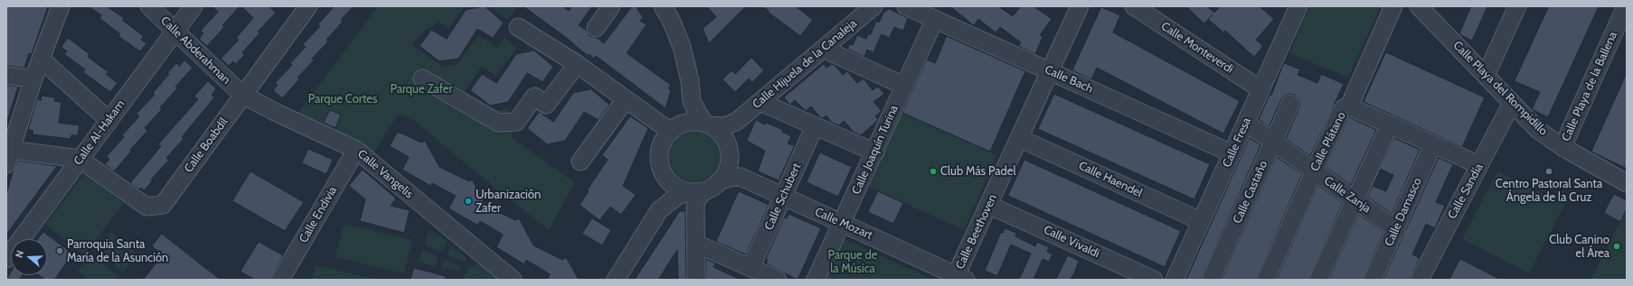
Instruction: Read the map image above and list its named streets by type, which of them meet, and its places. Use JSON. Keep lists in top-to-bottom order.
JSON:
{
  "streets": {
    "street": [
      "Calle Monteverdi",
      "Calle Abderahman",
      "Calle Hijuela de la Canaleja",
      "Calle Bach",
      "Calle Playa de la Ballena",
      "Calle Playa del Rompidillo",
      "Calle Al-Hakam",
      "Calle Plátano",
      "Calle Fresa",
      "Calle Boabdil",
      "Calle Joaquín Turina",
      "Calle Vangelis",
      "Calle Haendel",
      "Calle Sandía",
      "Calle Castaño",
      "Calle Zanja",
      "Calle Schubert",
      "Calle Damasco",
      "Calle Endivia",
      "Calle Mozart",
      "Calle Beethoven",
      "Calle Vivaldi"
    ]
  },
  "crossings": [
    ["Calle Monteverdi", "Calle Fresa"],
    ["Calle Abderahman", "Calle Al-Hakam"],
    ["Calle Abderahman", "Calle Boabdil"],
    ["Calle Abderahman", "Calle Vangelis"],
    ["Calle Bach", "Calle Fresa"],
    ["Calle Bach", "Calle Joaquín Turina"],
    ["Calle Bach", "Calle Beethoven"],
    ["Calle Playa de la Ballena", "Calle Playa del Rompidillo"],
    ["Calle Playa del Rompidillo", "Calle Sandía"],
    ["Calle Al-Hakam", "Calle Boabdil"],
    ["Calle Plátano", "Calle Zanja"],
    ["Calle Fresa", "Calle Haendel"],
    ["Calle Fresa", "Calle Zanja"],
    ["Calle Boabdil", "Calle Vangelis"],
    ["Calle Joaquín Turina", "Calle Mozart"],
    ["Calle Vangelis", "Calle Endivia"],
    ["Calle Haendel", "Calle Beethoven"],
    ["Calle Castaño", "Calle Zanja"],
    ["Calle Zanja", "Calle Damasco"],
    ["Calle Schubert", "Calle Mozart"],
    ["Calle Mozart", "Calle Beethoven"],
    ["Calle Beethoven", "Calle Vivaldi"]
  ],
  "parks": ["Parque Zafer", "Parque Cortes", "Parque de la Música"],
  "places": [
    "Club Más Padel",
    "Centro Pastoral Santa Ángela de la Cruz",
    "Urbanización Zafer",
    "Club Canino el Área",
    "Parroquia Santa María de la Asunción"
  ],
  "north": "left"
}
